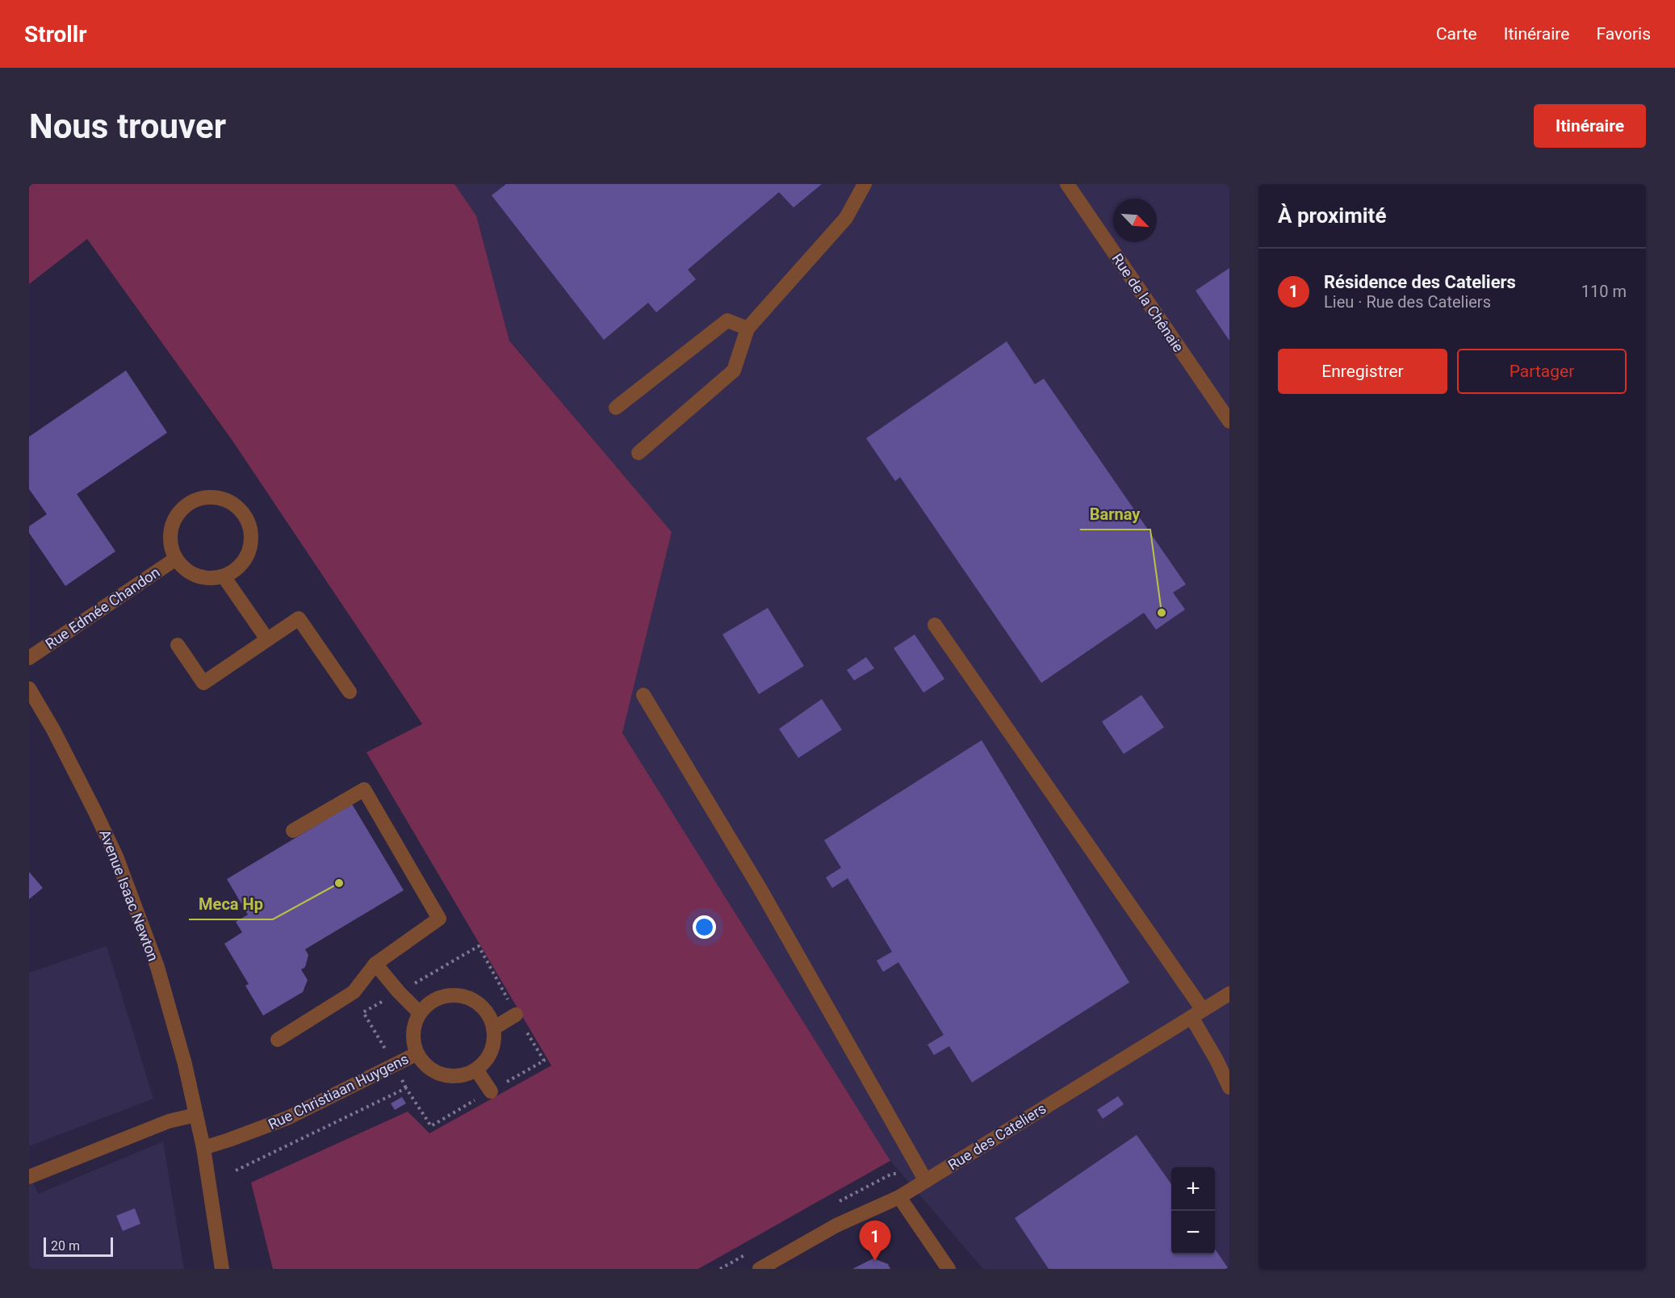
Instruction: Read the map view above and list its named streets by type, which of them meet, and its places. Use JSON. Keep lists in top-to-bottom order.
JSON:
{
  "streets": {
    "street": [
      "Rue de la Chênaie",
      "Rue Edmée Chandon",
      "Avenue Isaac Newton",
      "Rue Christiaan Huygens",
      "Rue des Cateliers"
    ]
  },
  "crossings": [
    ["Avenue Isaac Newton", "Rue Christiaan Huygens"]
  ],
  "places": ["Barnay", "Meca Hp"],
  "scale_bar": "20 m",
  "north": "bottom right",
  "page": {
    "header": "Strollr",
    "nav": ["Carte", "Itinéraire", "Favoris"],
    "buttons": [
      "Itinéraire",
      ["Enregistrer", "Partager"]
    ],
    "title": "Nous trouver",
    "heading": "À proximité",
    "list": [
      {
        "mark": "1",
        "name": "Résidence des Cateliers",
        "note": "Lieu · Rue des Cateliers",
        "value": "110 m"
      }
    ],
    "map_buttons": ["+", "−"],
    "pins": "1",
    "scale": "20 m"
  }
}
